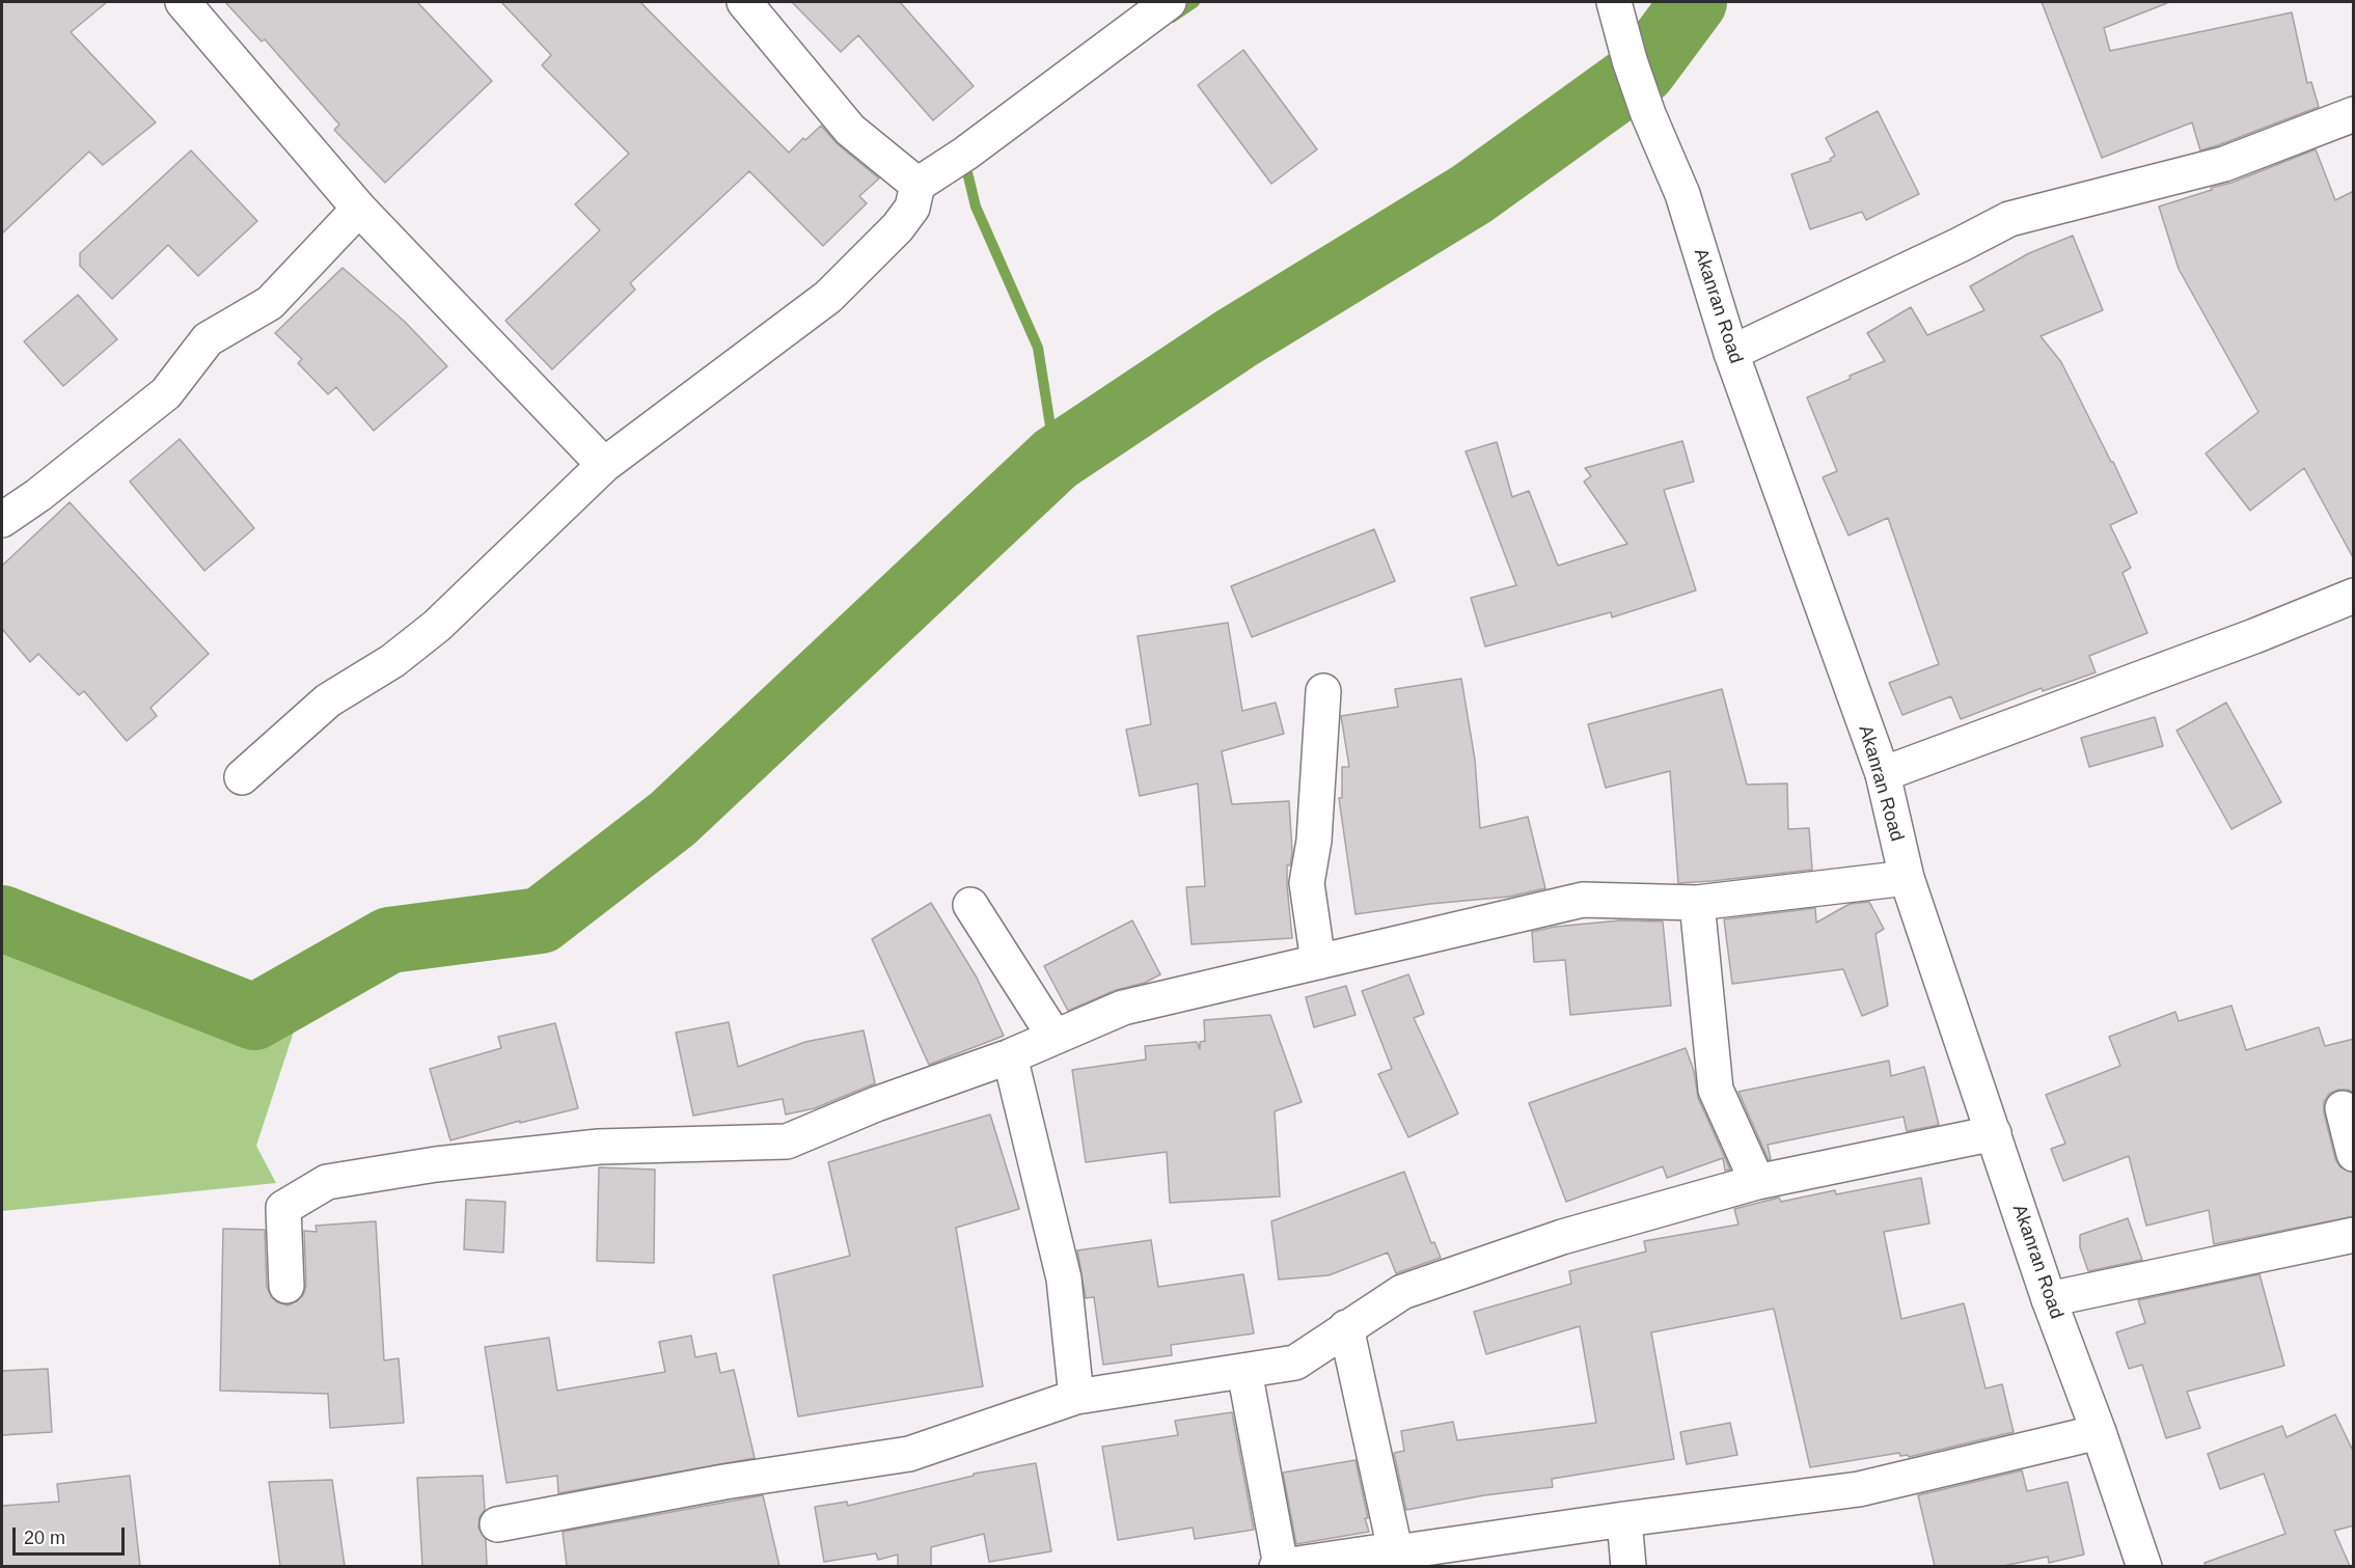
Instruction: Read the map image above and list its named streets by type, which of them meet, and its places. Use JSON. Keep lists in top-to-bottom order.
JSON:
{
  "streets": {
    "street": ["Akanran Road"]
  },
  "scale_bar": "20 m"
}
